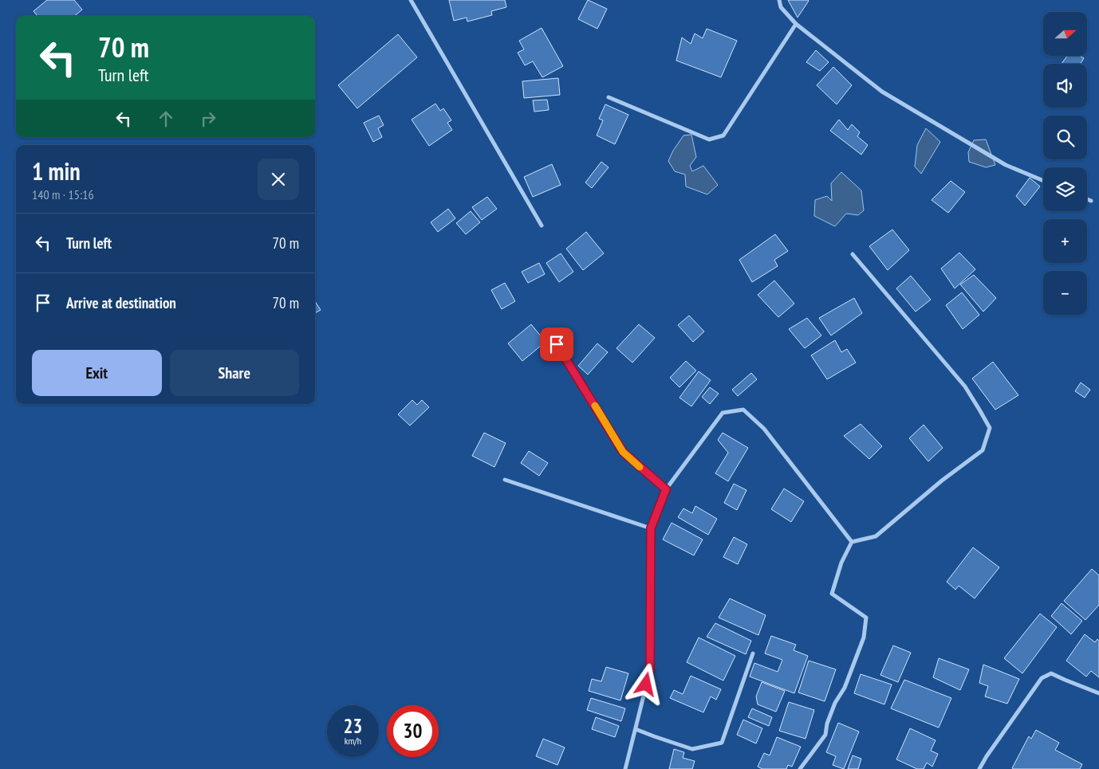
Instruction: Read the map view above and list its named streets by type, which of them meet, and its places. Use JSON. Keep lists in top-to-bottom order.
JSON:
{
  "north": "right",
  "page": {
    "map_buttons": ["+", "−"],
    "turn": ["70 m", "Turn left"],
    "heading": ["1 min", "140 m · 15:16"],
    "list": [
      {
        "name": "Turn left",
        "value": "70 m"
      },
      {
        "name": "Arrive at destination",
        "value": "70 m"
      }
    ],
    "buttons": ["Exit", "Share"],
    "speed": "23 km/h",
    "limit": "30"
  }
}
